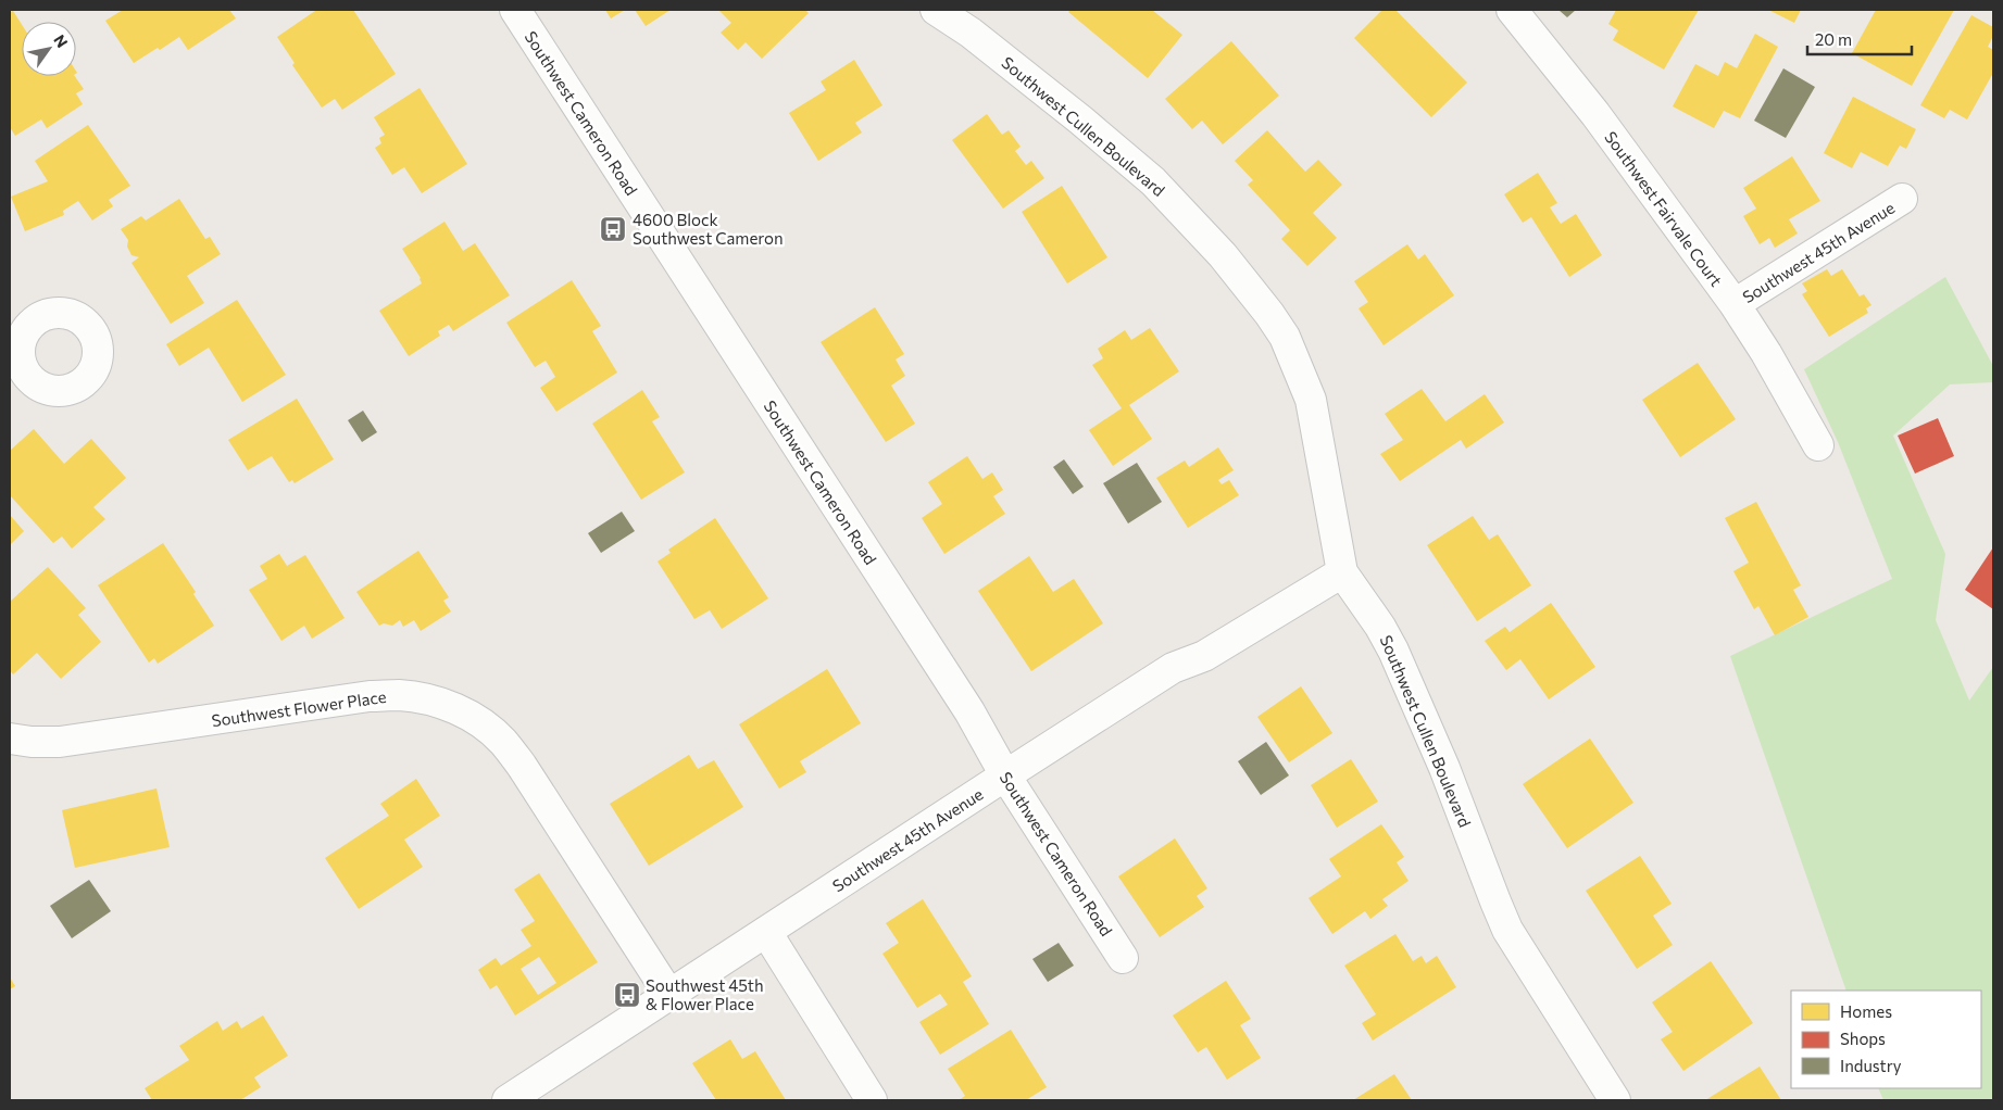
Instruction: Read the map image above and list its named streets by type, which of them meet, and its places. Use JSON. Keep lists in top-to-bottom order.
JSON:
{
  "streets": {
    "street": [
      "Southwest Cameron Road",
      "Southwest Cullen Boulevard",
      "Southwest Fairvale Court",
      "Southwest 45th Avenue",
      "Southwest Flower Place"
    ]
  },
  "crossings": [
    ["Southwest Cameron Road", "Southwest 45th Avenue"],
    ["Southwest Cullen Boulevard", "Southwest 45th Avenue"],
    ["Southwest Fairvale Court", "Southwest 45th Avenue"],
    ["Southwest 45th Avenue", "Southwest Flower Place"]
  ],
  "places": {
    "bus stop": ["4600 Block Southwest Cameron", "Southwest 45th & Flower Place"]
  },
  "legend": ["Homes", "Shops", "Industry"],
  "scale_bar": "20 m",
  "north": "top right"
}
